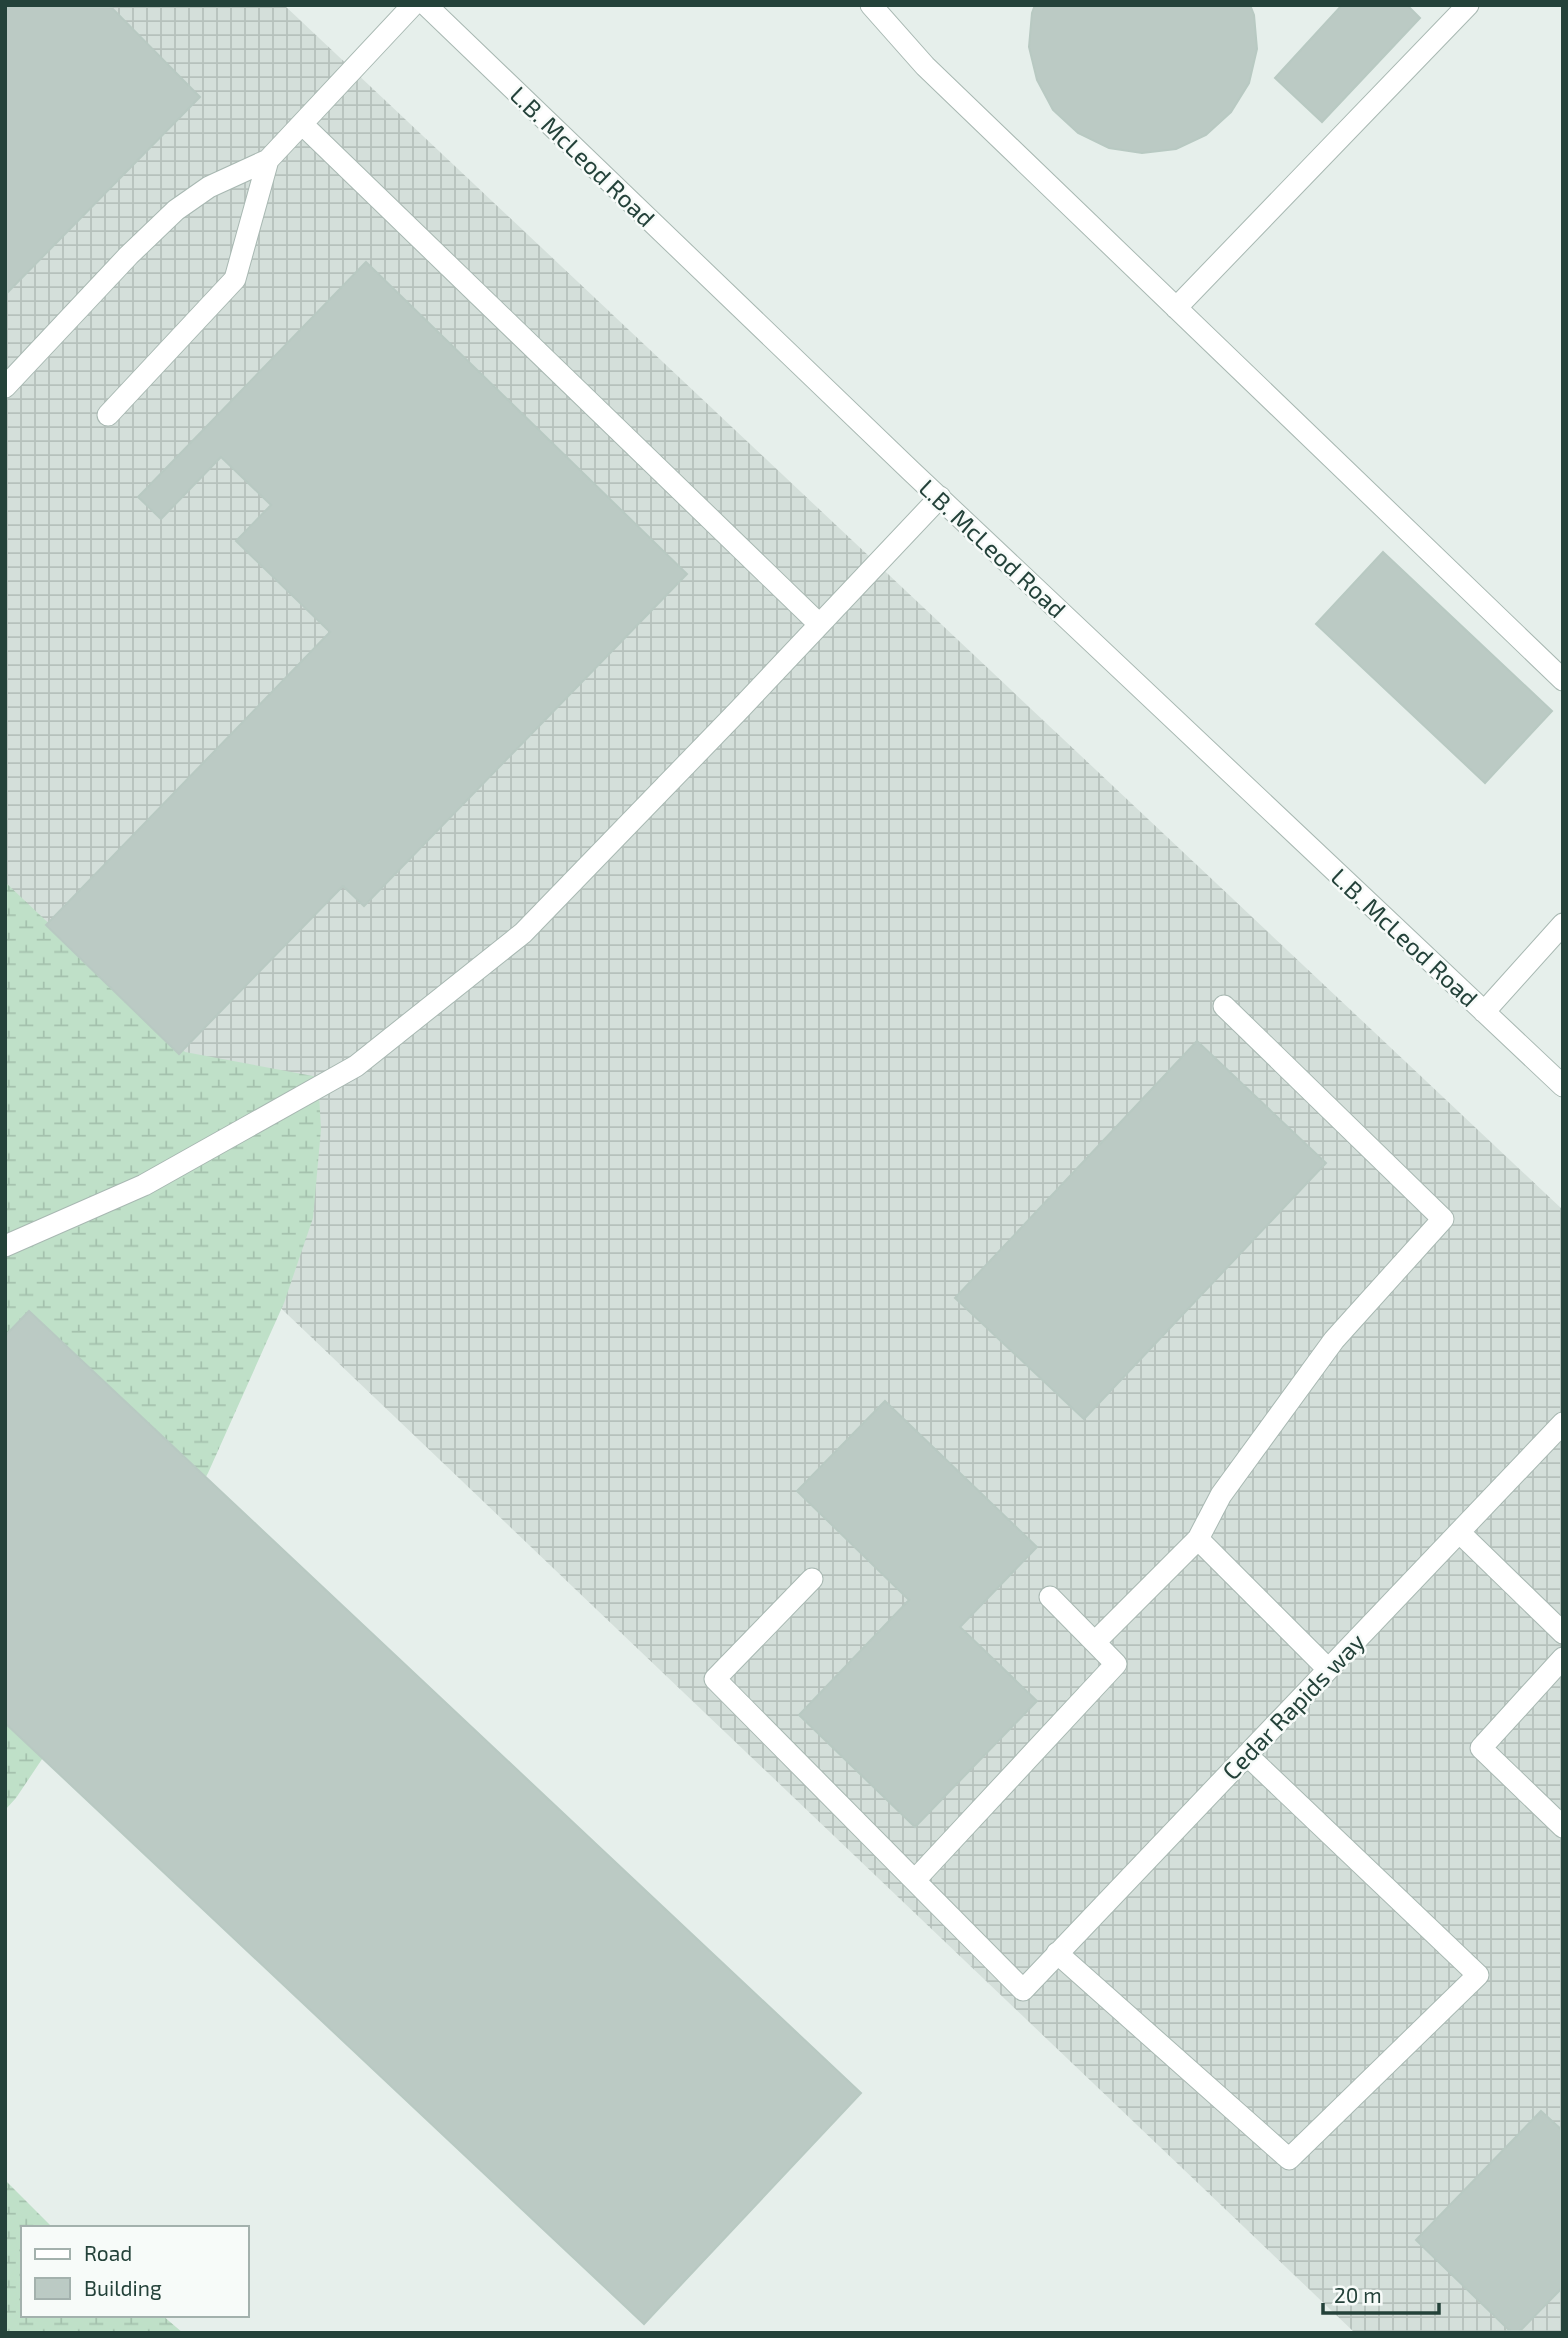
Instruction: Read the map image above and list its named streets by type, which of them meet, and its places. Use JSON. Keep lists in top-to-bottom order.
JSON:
{
  "streets": {
    "street": ["L.B. McLeod Road", "Cedar Rapids way"]
  },
  "legend": ["Road", "Building"],
  "scale_bar": "20 m"
}
